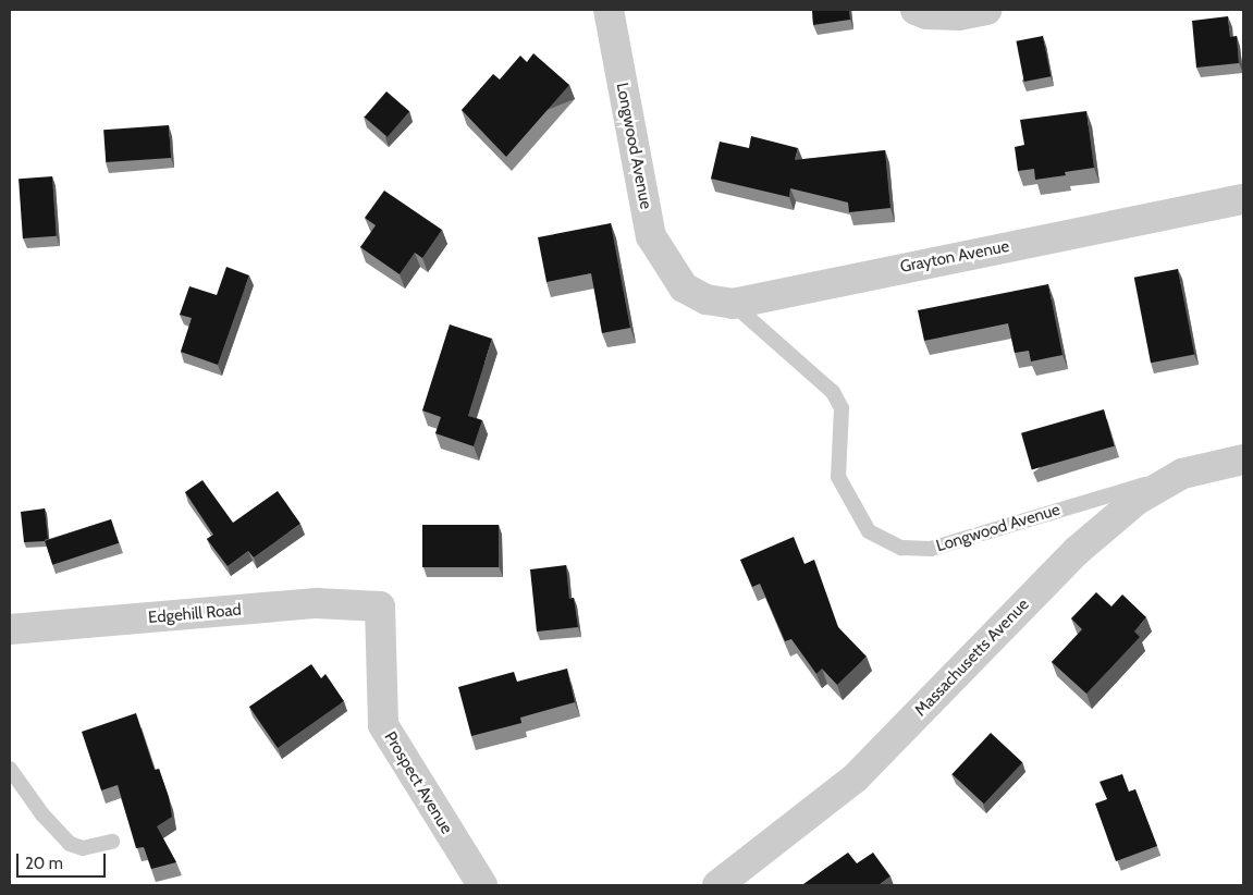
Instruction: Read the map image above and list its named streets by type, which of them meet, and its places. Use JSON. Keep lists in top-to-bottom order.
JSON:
{
  "streets": {
    "street": [
      "Longwood Avenue",
      "Grayton Avenue",
      "Edgehill Road",
      "Massachusetts Avenue",
      "Prospect Avenue"
    ]
  },
  "crossings": [
    ["Longwood Avenue", "Grayton Avenue"],
    ["Longwood Avenue", "Massachusetts Avenue"],
    ["Edgehill Road", "Prospect Avenue"]
  ],
  "scale_bar": "20 m"
}
